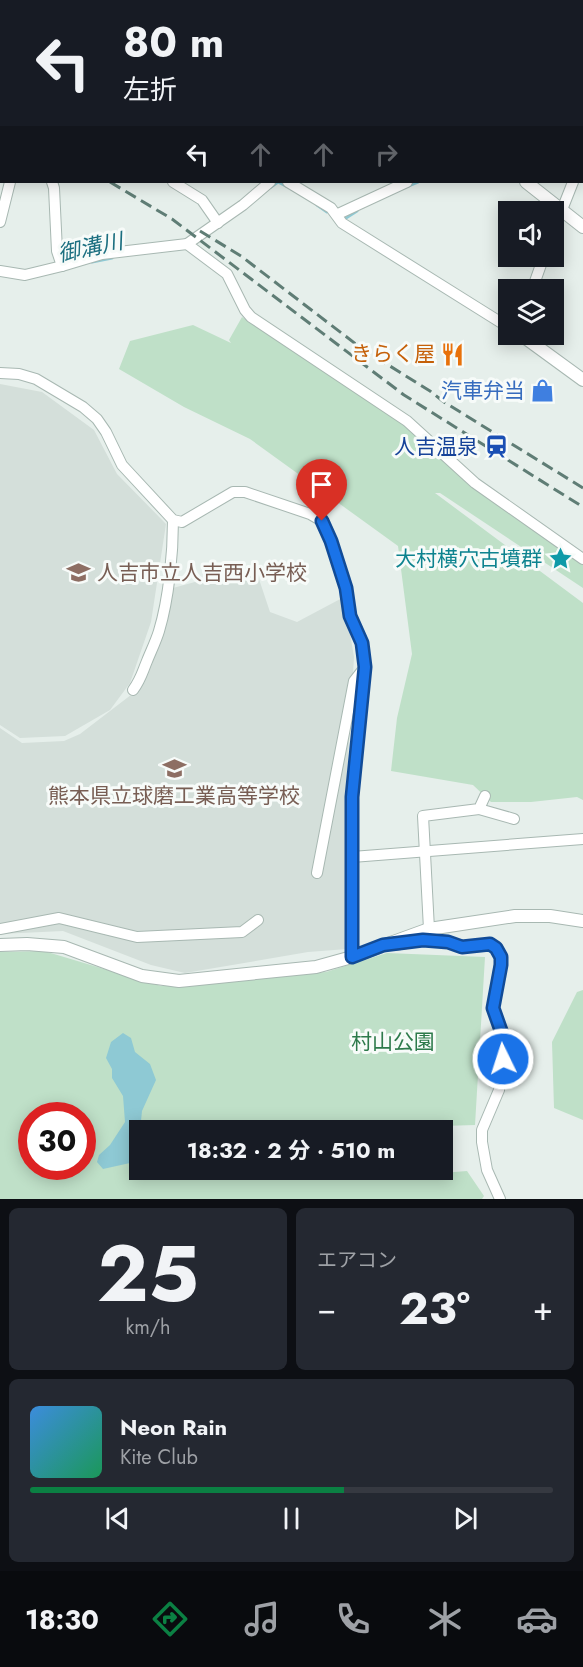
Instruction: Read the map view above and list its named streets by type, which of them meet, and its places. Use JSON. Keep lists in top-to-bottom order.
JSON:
{
  "water": ["御溝川"],
  "parks": ["村山公園"],
  "places": {
    "restaurant": ["きらく屋"],
    "shop": ["汽車弁当"],
    "station": ["人吉温泉"],
    "place": ["大村横穴古墳群"],
    "school or university": ["人吉市立人吉西小学校", "熊本県立球磨工業高等学校"]
  },
  "page": {
    "turn": ["80 m", "左折"],
    "limit": "30",
    "trip": "18:32 · 2 分 · 510 m",
    "tile": [
      ["25", "km/h"],
      "エアコン"
    ],
    "heat": ["−", "23°", "+"],
    "song": ["Neon Rain", "Kite Club"],
    "tabs": "18:30"
  }
}
